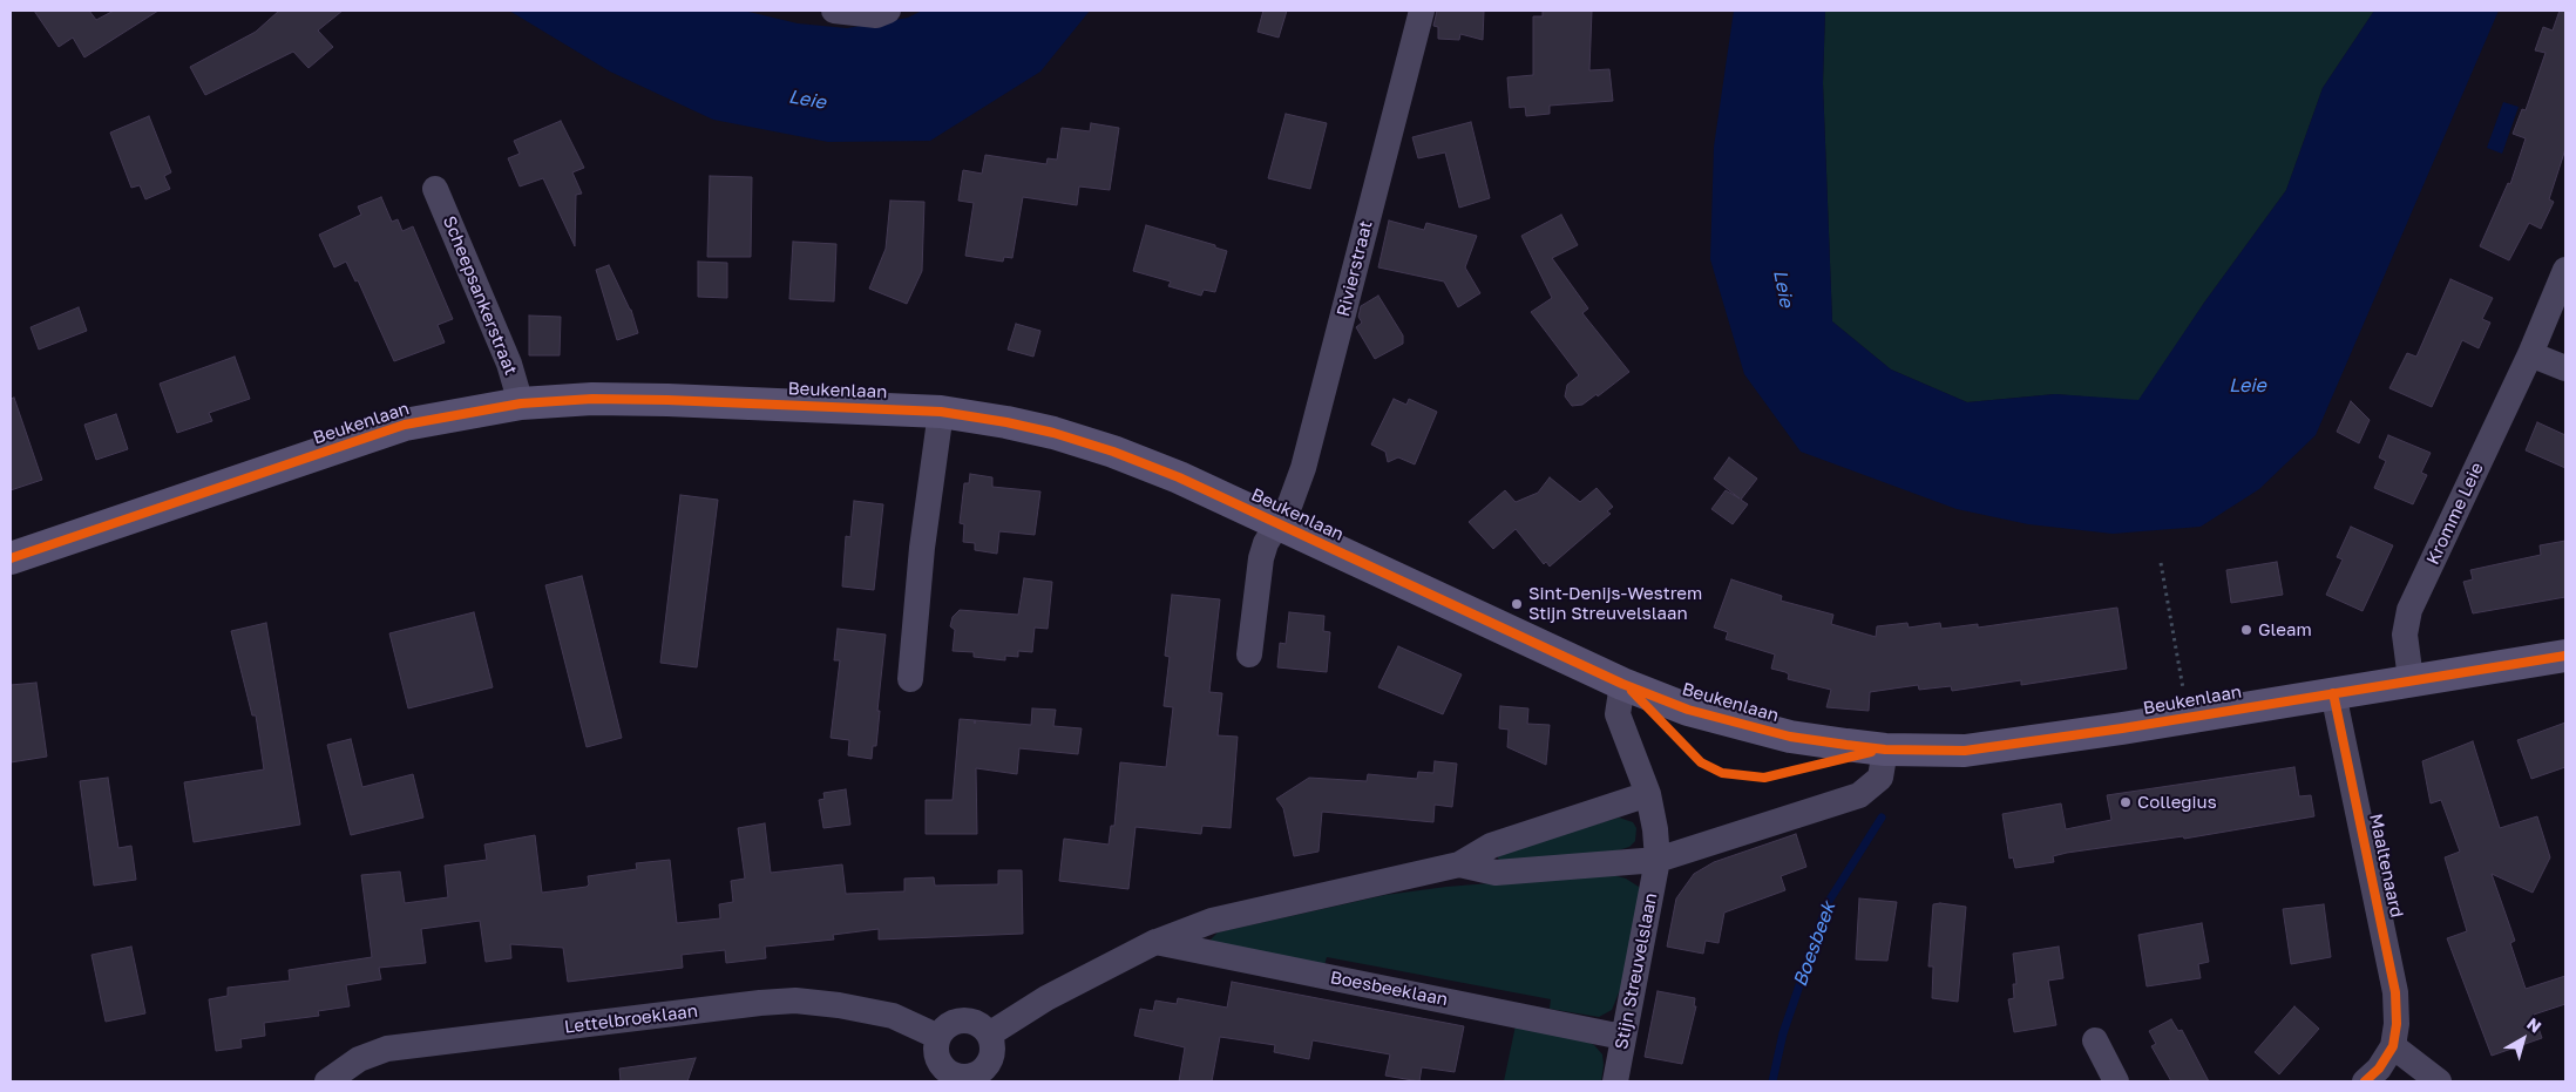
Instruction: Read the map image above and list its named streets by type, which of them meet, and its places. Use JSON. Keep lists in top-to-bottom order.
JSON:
{
  "streets": {
    "street": [
      "Rivierstraat",
      "Scheepsankerstraat",
      "Beukenlaan",
      "Kromme Leie",
      "Maaltenaard",
      "Stijn Streuvelslaan",
      "Boesbeeklaan",
      "Lettelbroeklaan"
    ]
  },
  "crossings": [
    ["Rivierstraat", "Beukenlaan"],
    ["Scheepsankerstraat", "Beukenlaan"],
    ["Beukenlaan", "Kromme Leie"],
    ["Beukenlaan", "Maaltenaard"],
    ["Stijn Streuvelslaan", "Boesbeeklaan"]
  ],
  "water": ["Leie", "Boesbeek"],
  "places": ["Sint-Denijs-Westrem Stijn Streuvelslaan", "Gleam", "Collegius"],
  "north": "top right"
}
